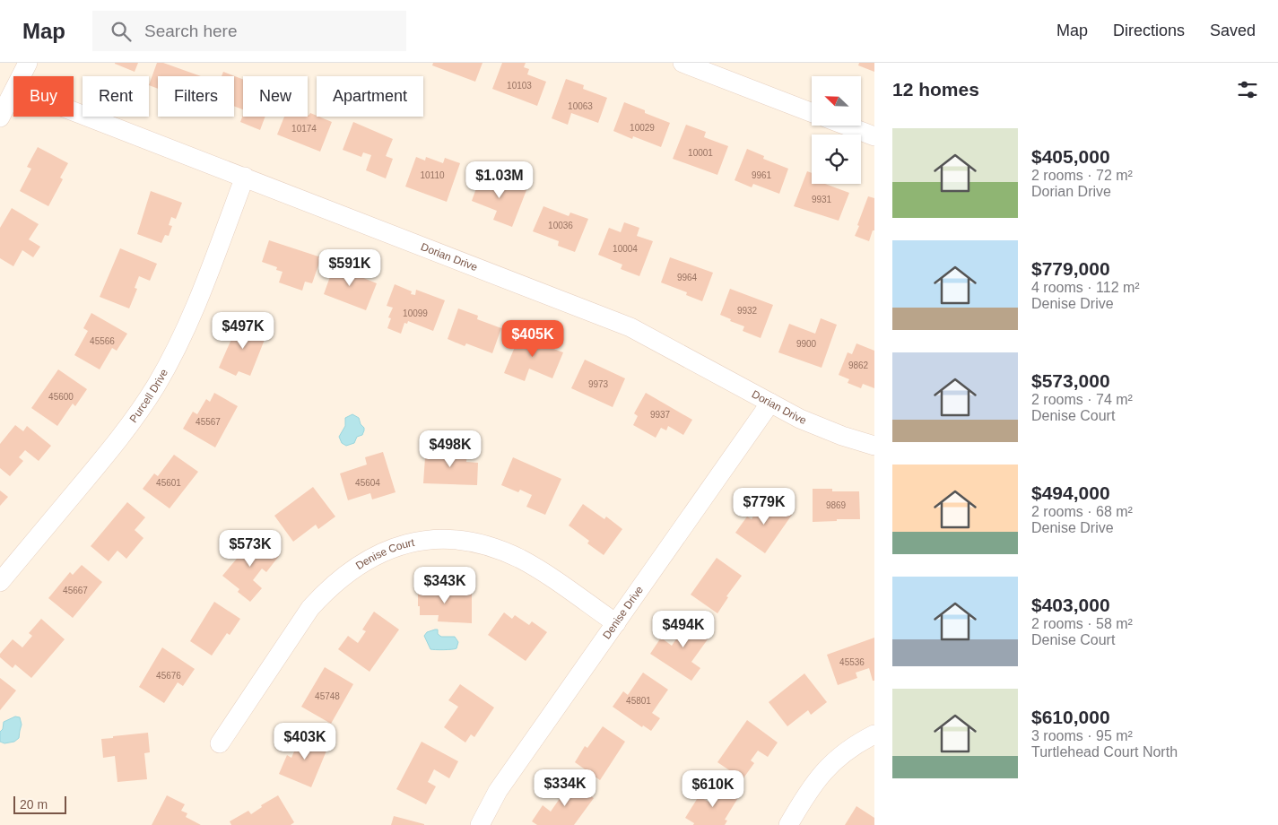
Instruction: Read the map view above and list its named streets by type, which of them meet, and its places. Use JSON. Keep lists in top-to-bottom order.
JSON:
{
  "streets": {
    "street": [
      "Dorian Drive",
      "Purcell Drive",
      "Denise Court",
      "Denise Drive"
    ]
  },
  "crossings": [
    ["Dorian Drive", "Purcell Drive"],
    ["Dorian Drive", "Denise Drive"],
    ["Denise Court", "Denise Drive"]
  ],
  "house_numbers": [
    "10103",
    "10063",
    "10029",
    "10174",
    "10001",
    "10110",
    "9961",
    "9931",
    "10036",
    "10004",
    "9964",
    "9932",
    "10099",
    "45566",
    "9900",
    "9862",
    "9973",
    "45600",
    "9937",
    "45567",
    "45601",
    "45604",
    "9869",
    "45667",
    "45536",
    "45676",
    "45748",
    "45801"
  ],
  "scale_bar": "20 m",
  "north": "top left",
  "page": {
    "header": "Map",
    "search": "Search here",
    "nav": ["Map", "Directions", "Saved"],
    "heading": "12 homes",
    "chip": [
      "Buy",
      "Rent",
      "Filters",
      "New",
      "Apartment"
    ],
    "list": [
      {
        "name": "$405,000",
        "note": "2 rooms · 72 m² · Dorian Drive"
      },
      {
        "name": "$779,000",
        "note": "4 rooms · 112 m² · Denise Drive"
      },
      {
        "name": "$573,000",
        "note": "2 rooms · 74 m² · Denise Court"
      },
      {
        "name": "$494,000",
        "note": "2 rooms · 68 m² · Denise Drive"
      },
      {
        "name": "$403,000",
        "note": "2 rooms · 58 m² · Denise Court"
      },
      {
        "name": "$610,000",
        "note": "3 rooms · 95 m² · Turtlehead Court North"
      }
    ],
    "price": [
      "$1.03M",
      "$591K",
      "$497K",
      "$405K",
      "$498K",
      "$779K",
      "$573K",
      "$343K",
      "$494K",
      "$403K",
      "$334K",
      "$610K"
    ],
    "scale": "20 m"
  }
}
